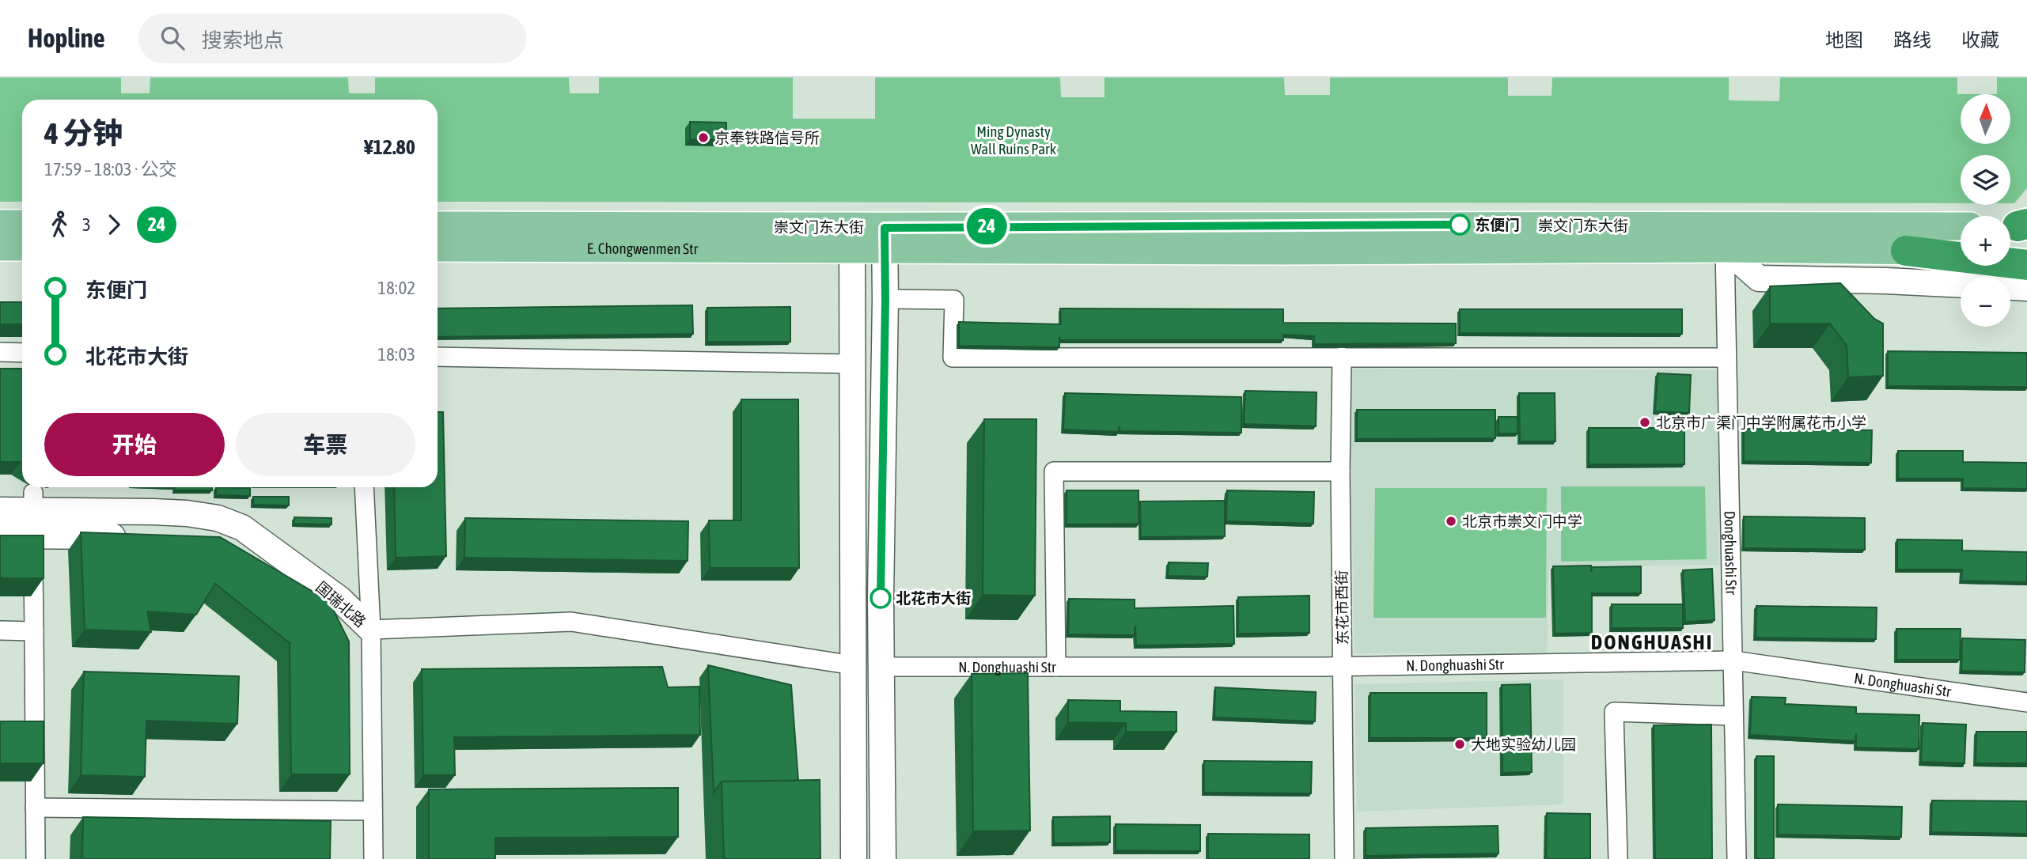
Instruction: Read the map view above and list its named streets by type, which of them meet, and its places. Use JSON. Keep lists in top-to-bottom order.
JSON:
{
  "streets": {
    "main road": ["崇文门东大街", "E. Chongwenmen Str", "国瑞北路"],
    "street": ["Donghuashi Str", "东花市西街", "N. Donghuashi Str"]
  },
  "crossings": [
    ["崇文门东大街", "E. Chongwenmen Str"],
    ["崇文门东大街", "Donghuashi Str"],
    ["Donghuashi Str", "N. Donghuashi Str"],
    ["东花市西街", "N. Donghuashi Str"]
  ],
  "districts": ["DONGHUASHI"],
  "parks": ["Ming Dynasty Wall Ruins Park"],
  "places": [
    "京奉铁路信号所",
    "东便门",
    "北京市广渠门中学附属花市小学",
    "北京市崇文门中学",
    "北花市大街",
    "大地实验幼儿园"
  ],
  "lines": ["bus line 24"],
  "north": "top",
  "page": {
    "header": "Hopline",
    "search": "搜索地点",
    "nav": ["地图", "路线", "收藏"],
    "on_map": "24",
    "map_buttons": ["+", "−"],
    "heading": ["4 分钟", "17:59 – 18:03 · 公交", "¥12.80"],
    "legs": ["3", "24"],
    "list": [
      {
        "name": "东便门",
        "value": "18:02"
      },
      {
        "name": "北花市大街",
        "value": "18:03"
      }
    ],
    "buttons": ["开始", "车票"]
  }
}
